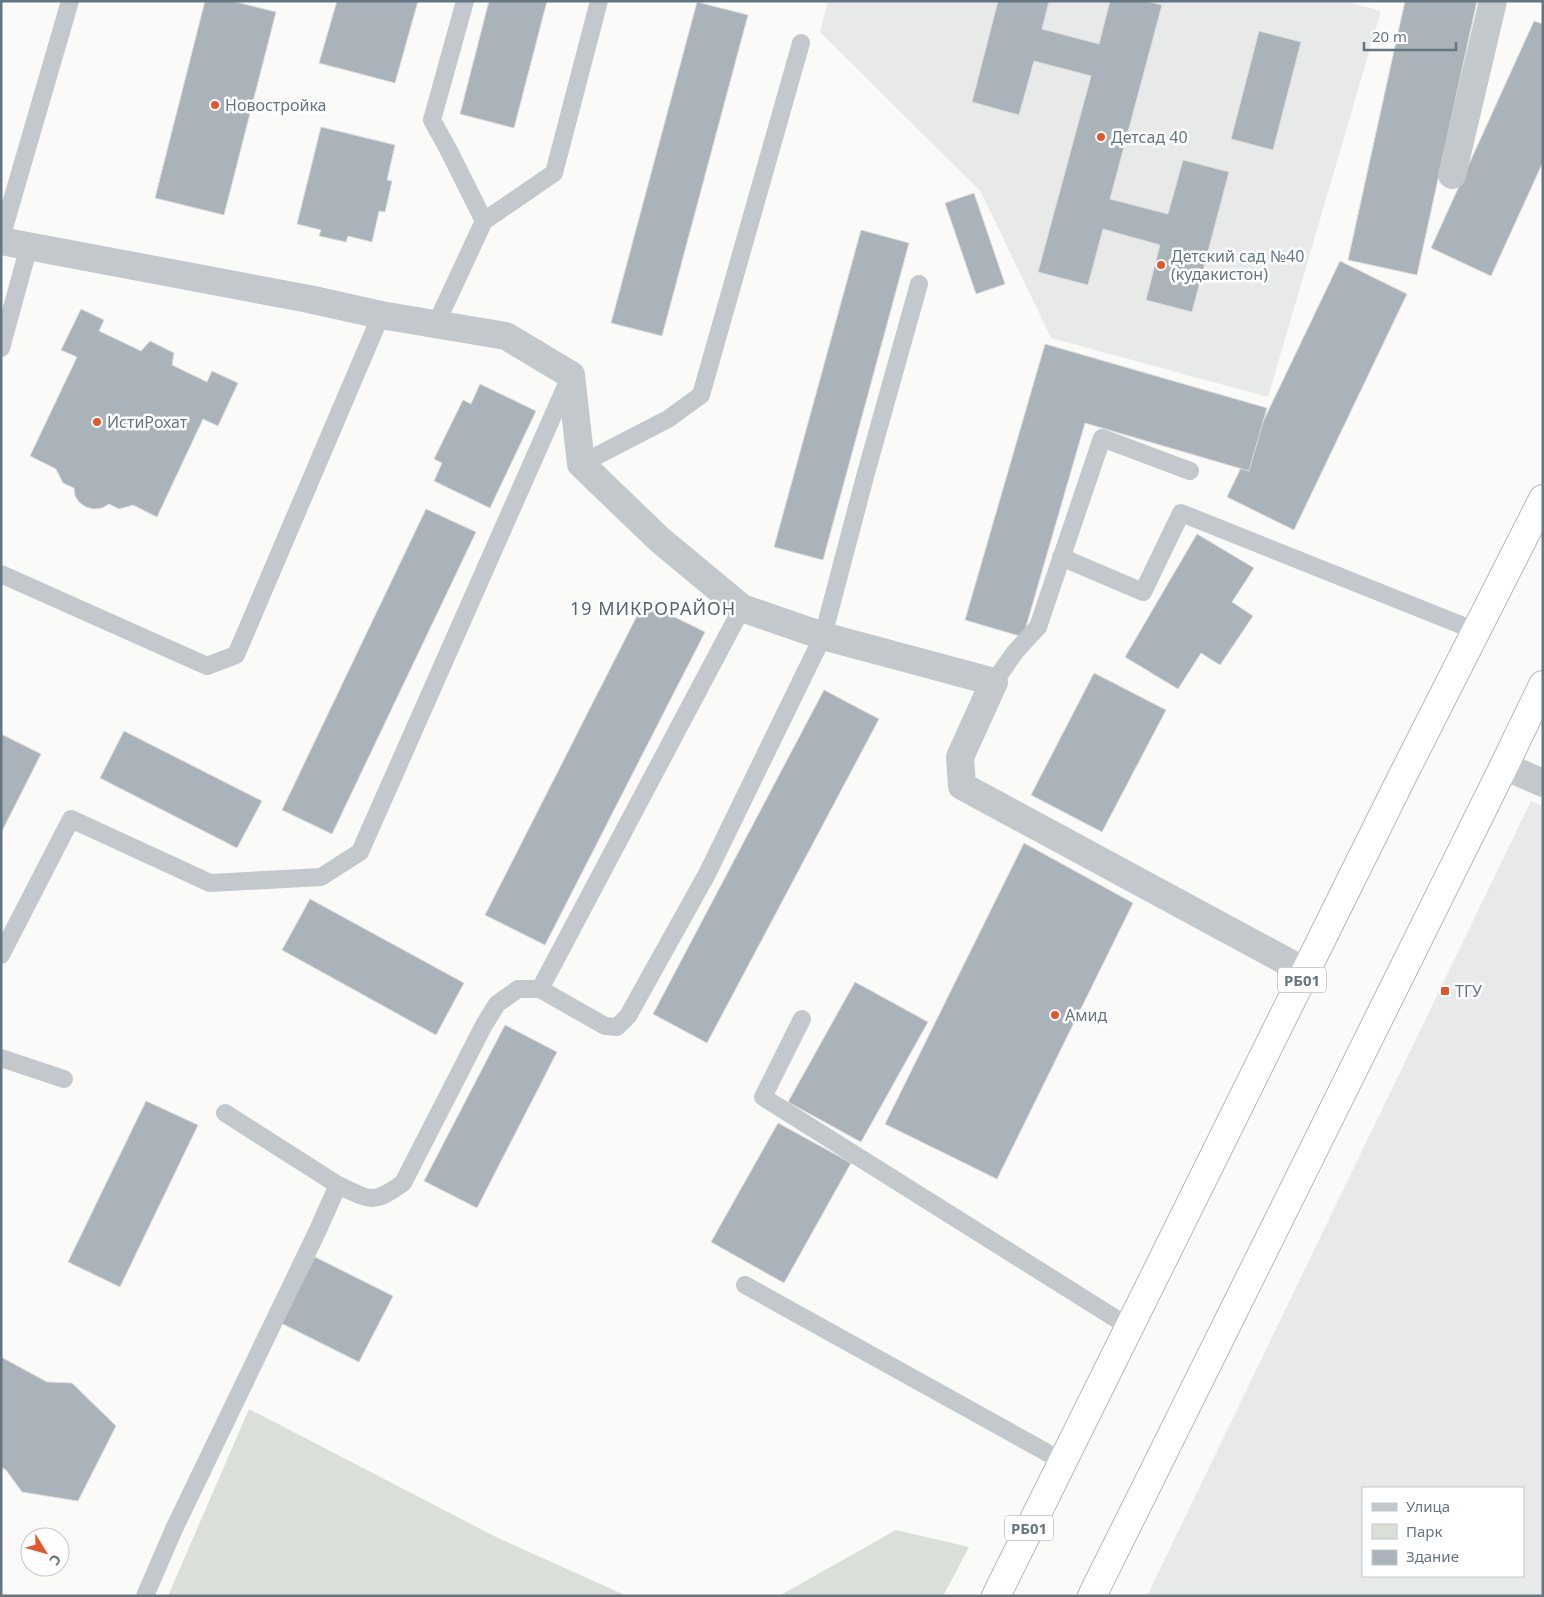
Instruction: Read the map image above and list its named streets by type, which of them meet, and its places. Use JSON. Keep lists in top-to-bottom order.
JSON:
{
  "streets": {
    "highway": ["РБ01"]
  },
  "districts": ["19 МИКРОРАЙОН"],
  "places": {
    "other": [
      "Новостройка",
      "Детсад 40",
      "Детский сад №40 (кудакистон)",
      "ИстиРохат",
      "Амид"
    ],
    "transit": ["ТГУ"]
  },
  "legend": ["Улица", "Парк", "Здание"],
  "scale_bar": "20 m",
  "north": "bottom right"
}
